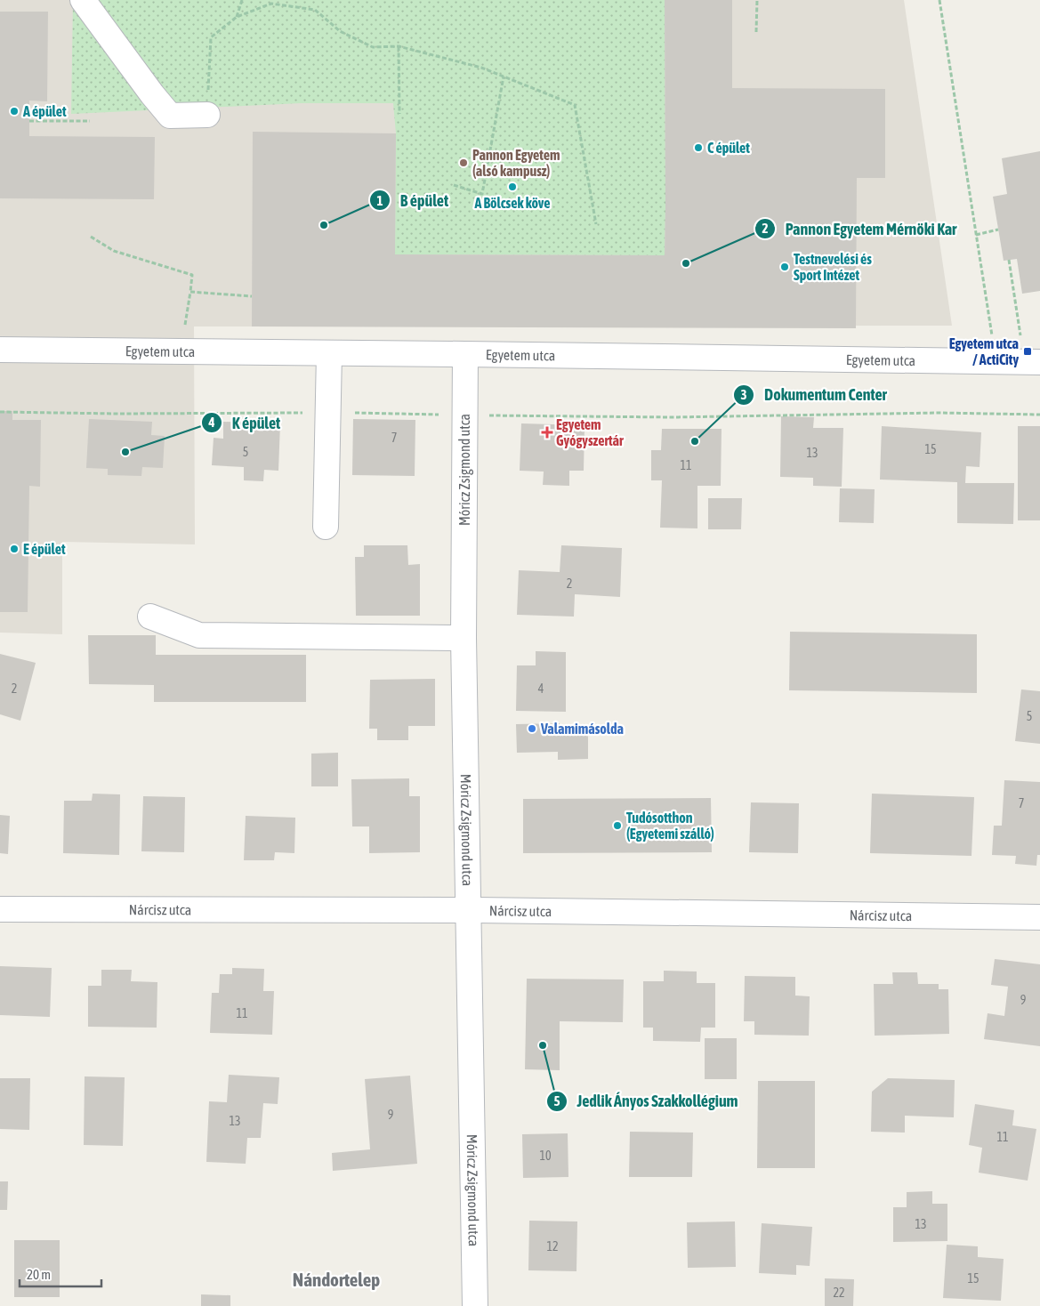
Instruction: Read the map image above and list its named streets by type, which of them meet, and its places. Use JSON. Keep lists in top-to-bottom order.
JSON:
{
  "streets": {
    "street": ["Egyetem utca", "Móricz Zsigmond utca", "Nárcisz utca"]
  },
  "crossings": [
    ["Egyetem utca", "Móricz Zsigmond utca"],
    ["Móricz Zsigmond utca", "Nárcisz utca"]
  ],
  "districts": ["Nándortelep"],
  "places": {
    "other": [
      "A épület",
      "C épület",
      "Pannon Egyetem (alsó kampusz)",
      "A Bölcsek köve",
      "B épület",
      "Pannon Egyetem Mérnöki Kar",
      "Testnevelési és Sport Intézet",
      "Dokumentum Center",
      "K épület",
      "E épület",
      "Valamimásolda",
      "Tudósotthon (Egyetemi szálló)",
      "Jedlik Ányos Szakkollégium"
    ],
    "transit": ["Egyetem utca / ActiCity"],
    "health": ["Egyetem Gyógyszertár"]
  },
  "house_numbers": [
    "7",
    "15",
    "5",
    "13",
    "11",
    "2",
    "2",
    "4",
    "5",
    "7",
    "9",
    "11",
    "9",
    "13",
    "11",
    "10",
    "13",
    "12",
    "15",
    "22"
  ],
  "scale_bar": "20 m"
}
